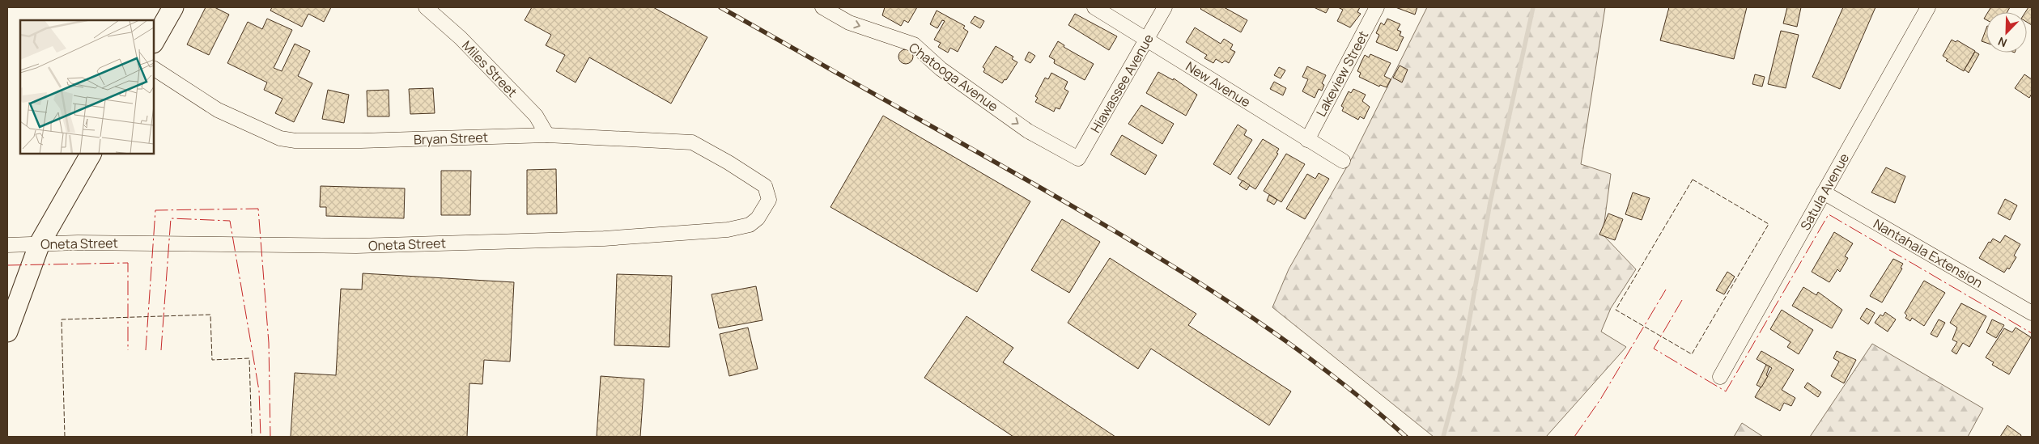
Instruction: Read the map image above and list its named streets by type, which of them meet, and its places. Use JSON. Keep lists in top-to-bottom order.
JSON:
{
  "streets": {
    "street": [
      "Miles Street",
      "Lakeview Street",
      "Chatooga Avenue",
      "Hiawassee Avenue",
      "New Avenue",
      "Bryan Street",
      "Satula Avenue",
      "Oneta Street",
      "Nantahala Extension"
    ]
  },
  "crossings": [
    ["Miles Street", "Bryan Street"],
    ["Lakeview Street", "New Avenue"],
    ["Chatooga Avenue", "Hiawassee Avenue"],
    ["Hiawassee Avenue", "New Avenue"],
    ["Bryan Street", "Oneta Street"],
    ["Satula Avenue", "Nantahala Extension"]
  ],
  "one_way": ["Chatooga Avenue"],
  "north": "bottom left"
}
